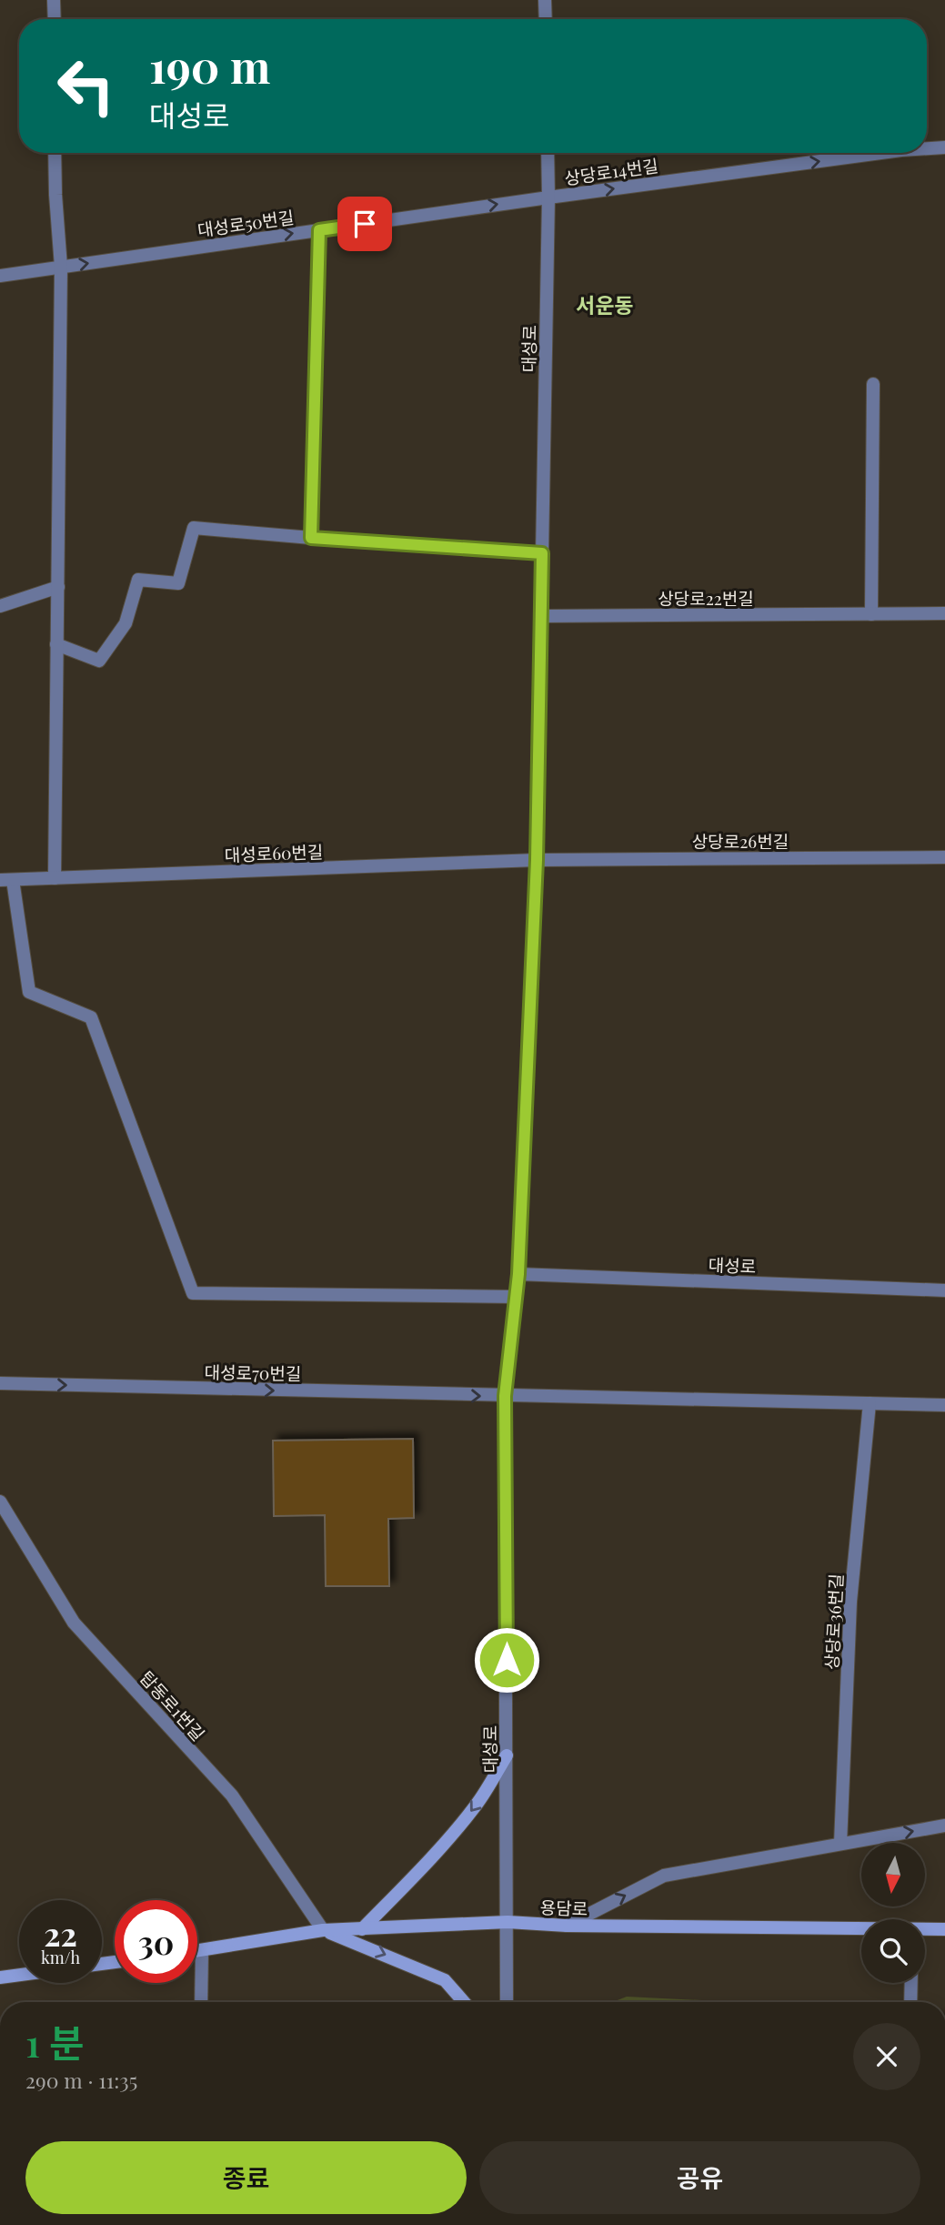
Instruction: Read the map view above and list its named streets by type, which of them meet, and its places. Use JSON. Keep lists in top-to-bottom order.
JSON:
{
  "streets": {
    "main road": ["용담로"],
    "street": [
      "상당로14번길",
      "대성로50번길",
      "대성로",
      "상당로22번길",
      "상당로26번길",
      "대성로60번길",
      "대성로70번길",
      "상당로36번길",
      "탑동로1번길"
    ]
  },
  "crossings": [
    ["상당로14번길", "대성로50번길"],
    ["상당로14번길", "대성로"],
    ["대성로50번길", "대성로"],
    ["대성로", "상당로22번길"],
    ["대성로", "상당로26번길"],
    ["대성로", "대성로60번길"],
    ["대성로", "대성로70번길"],
    ["대성로", "용담로"],
    ["상당로26번길", "대성로60번길"],
    ["탑동로1번길", "용담로"]
  ],
  "one_way": ["상당로14번길", "대성로50번길", "대성로70번길"],
  "districts": ["서운동"],
  "north": "bottom",
  "page": {
    "turn": ["190 m", "대성로"],
    "speed": "22 km/h",
    "limit": "30",
    "heading": ["1 분", "290 m · 11:35"],
    "buttons": ["종료", "공유"]
  }
}
